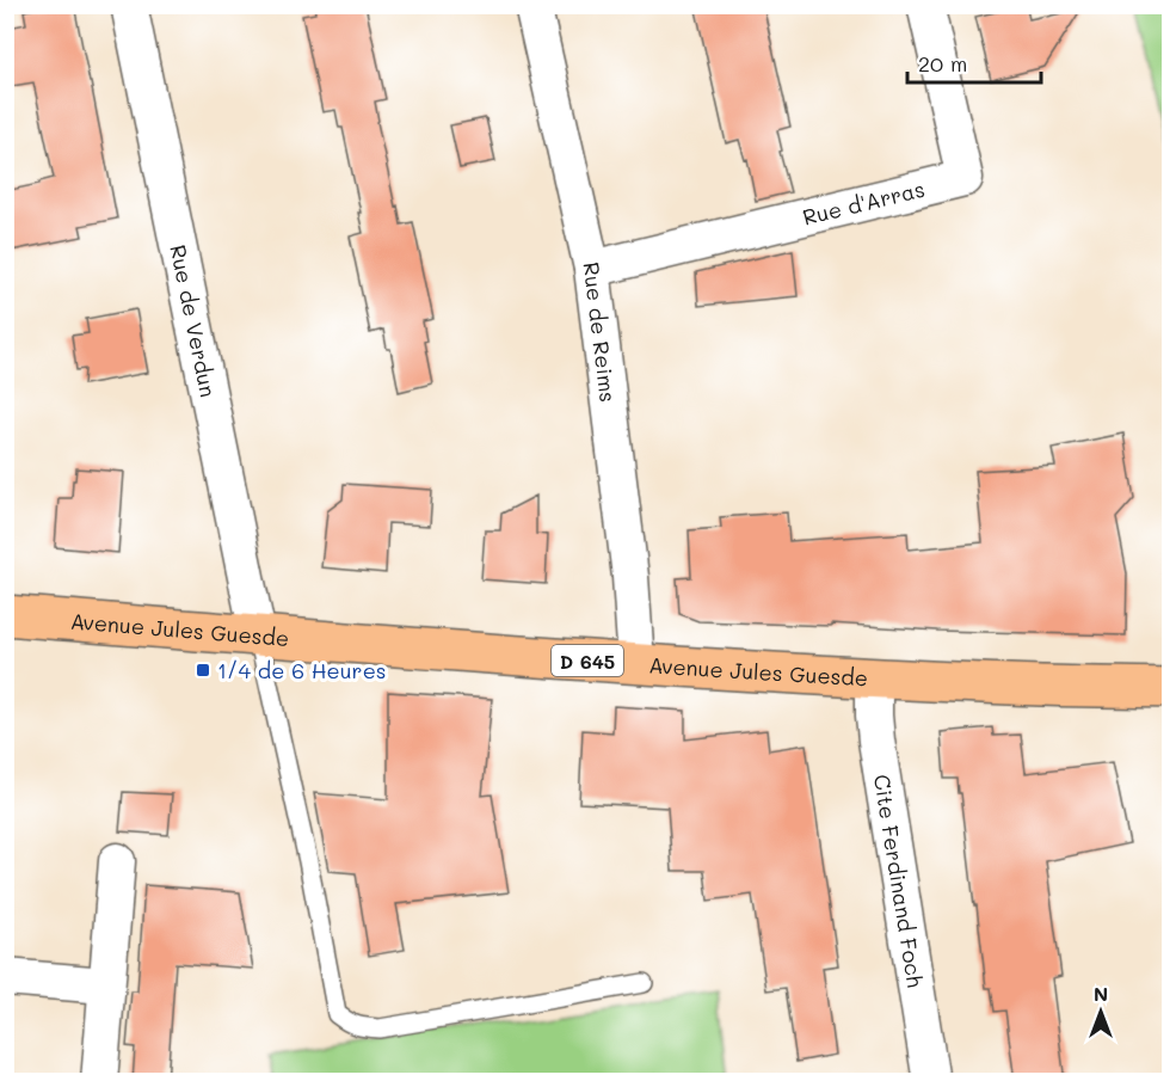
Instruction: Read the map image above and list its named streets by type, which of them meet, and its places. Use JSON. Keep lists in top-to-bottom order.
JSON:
{
  "streets": {
    "main road": ["Avenue Jules Guesde", "D 645"],
    "street": [
      "Rue d'Arras",
      "Rue de Verdun",
      "Rue de Reims",
      "Cite Ferdinand Foch"
    ]
  },
  "crossings": [
    ["Rue d'Arras", "Rue de Reims"],
    ["Rue de Verdun", "Avenue Jules Guesde"],
    ["Rue de Reims", "Avenue Jules Guesde"],
    ["Avenue Jules Guesde", "Cite Ferdinand Foch"]
  ],
  "places": {
    "transit": ["1/4 de 6 Heures"]
  },
  "scale_bar": "20 m",
  "north": "top"
}
